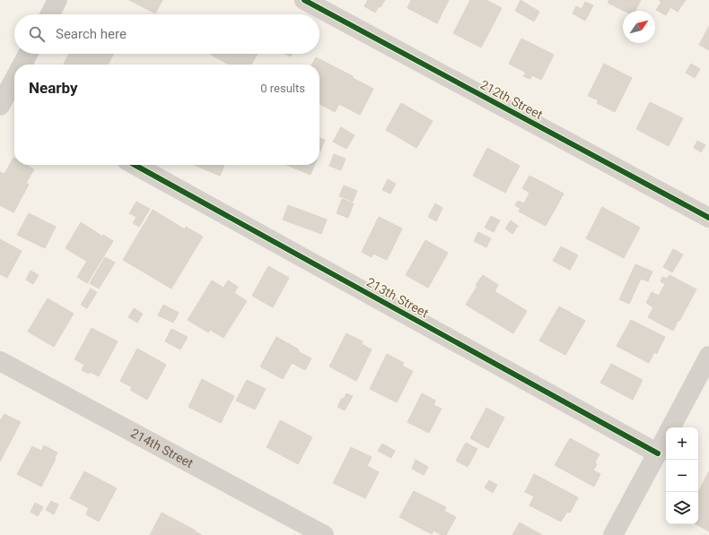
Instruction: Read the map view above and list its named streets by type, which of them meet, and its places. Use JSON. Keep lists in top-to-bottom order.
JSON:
{
  "streets": {
    "street": ["212th Street", "213th Street", "214th Street"]
  },
  "north": "top right",
  "page": {
    "search": "Search here",
    "heading": ["Nearby", "0 results"],
    "map_buttons": ["+", "−"]
  }
}
